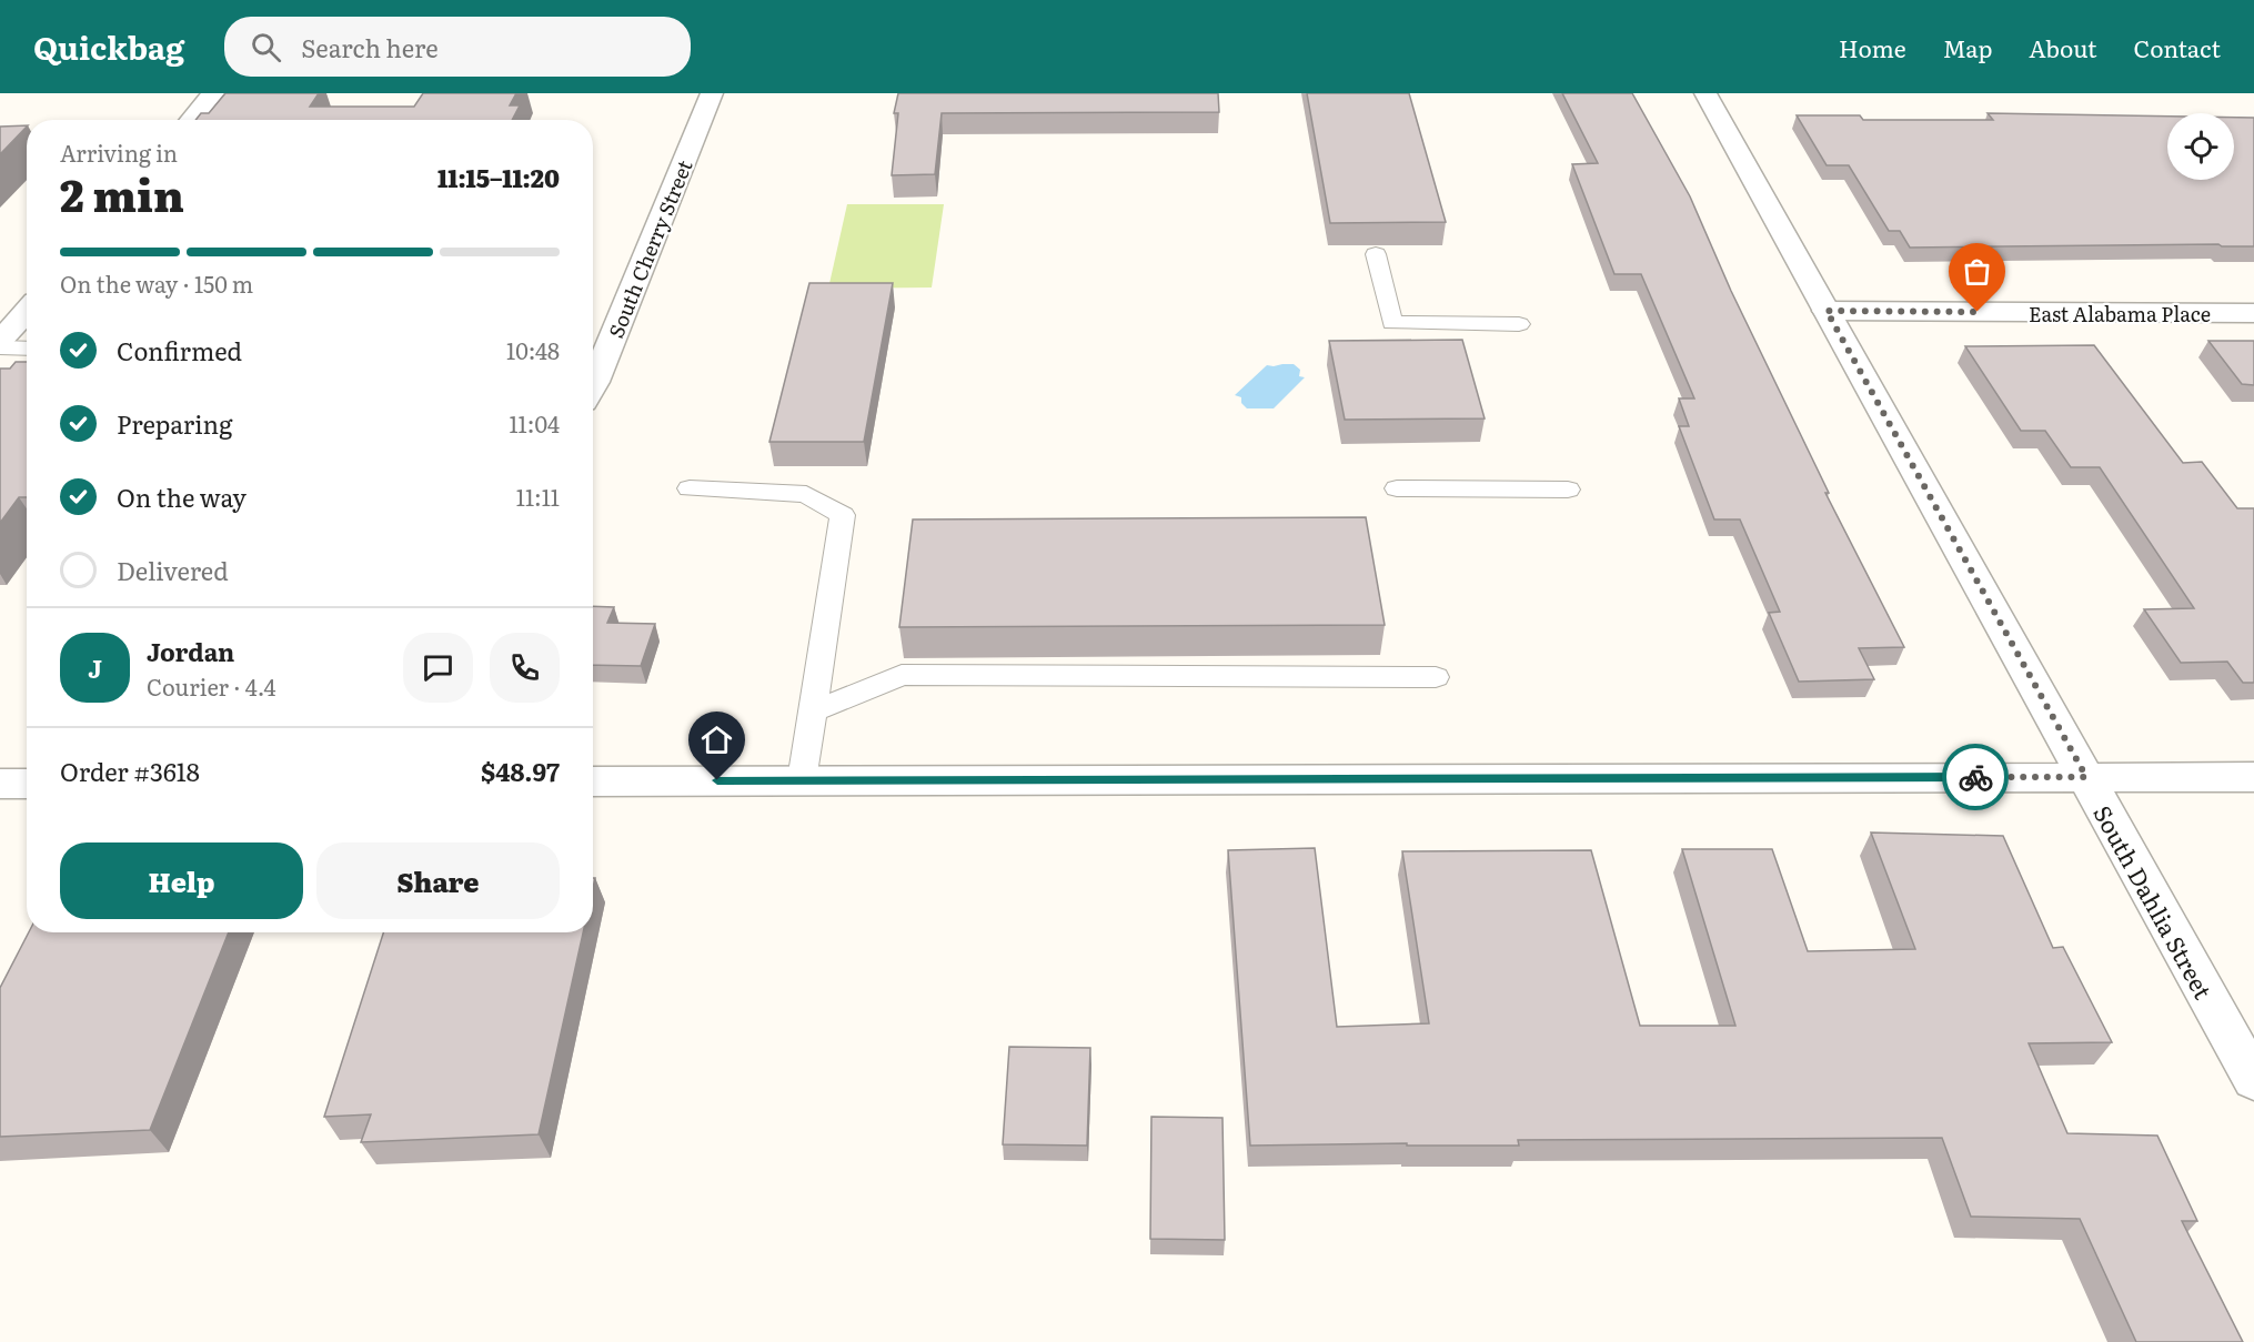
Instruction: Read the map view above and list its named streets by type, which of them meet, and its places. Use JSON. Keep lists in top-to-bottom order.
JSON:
{
  "streets": {
    "street": ["South Cherry Street", "East Alabama Place", "South Dahlia Street"]
  },
  "crossings": [
    ["East Alabama Place", "South Dahlia Street"]
  ],
  "page": {
    "header": "Quickbag",
    "search": "Search here",
    "nav": [
      "Home",
      "Map",
      "About",
      "Contact"
    ],
    "heading": ["2 min", "Arriving in", "11:15–11:20"],
    "panel": [
      "Jordan",
      "Courier · 4.4",
      "Order #3618",
      "$48.97"
    ],
    "bar": "On the way · 150 m",
    "list": [
      ["Confirmed", "10:48"],
      ["Preparing", "11:04"],
      ["On the way", "11:11"],
      "Delivered"
    ],
    "round": "J",
    "buttons": ["Help", "Share"]
  }
}
